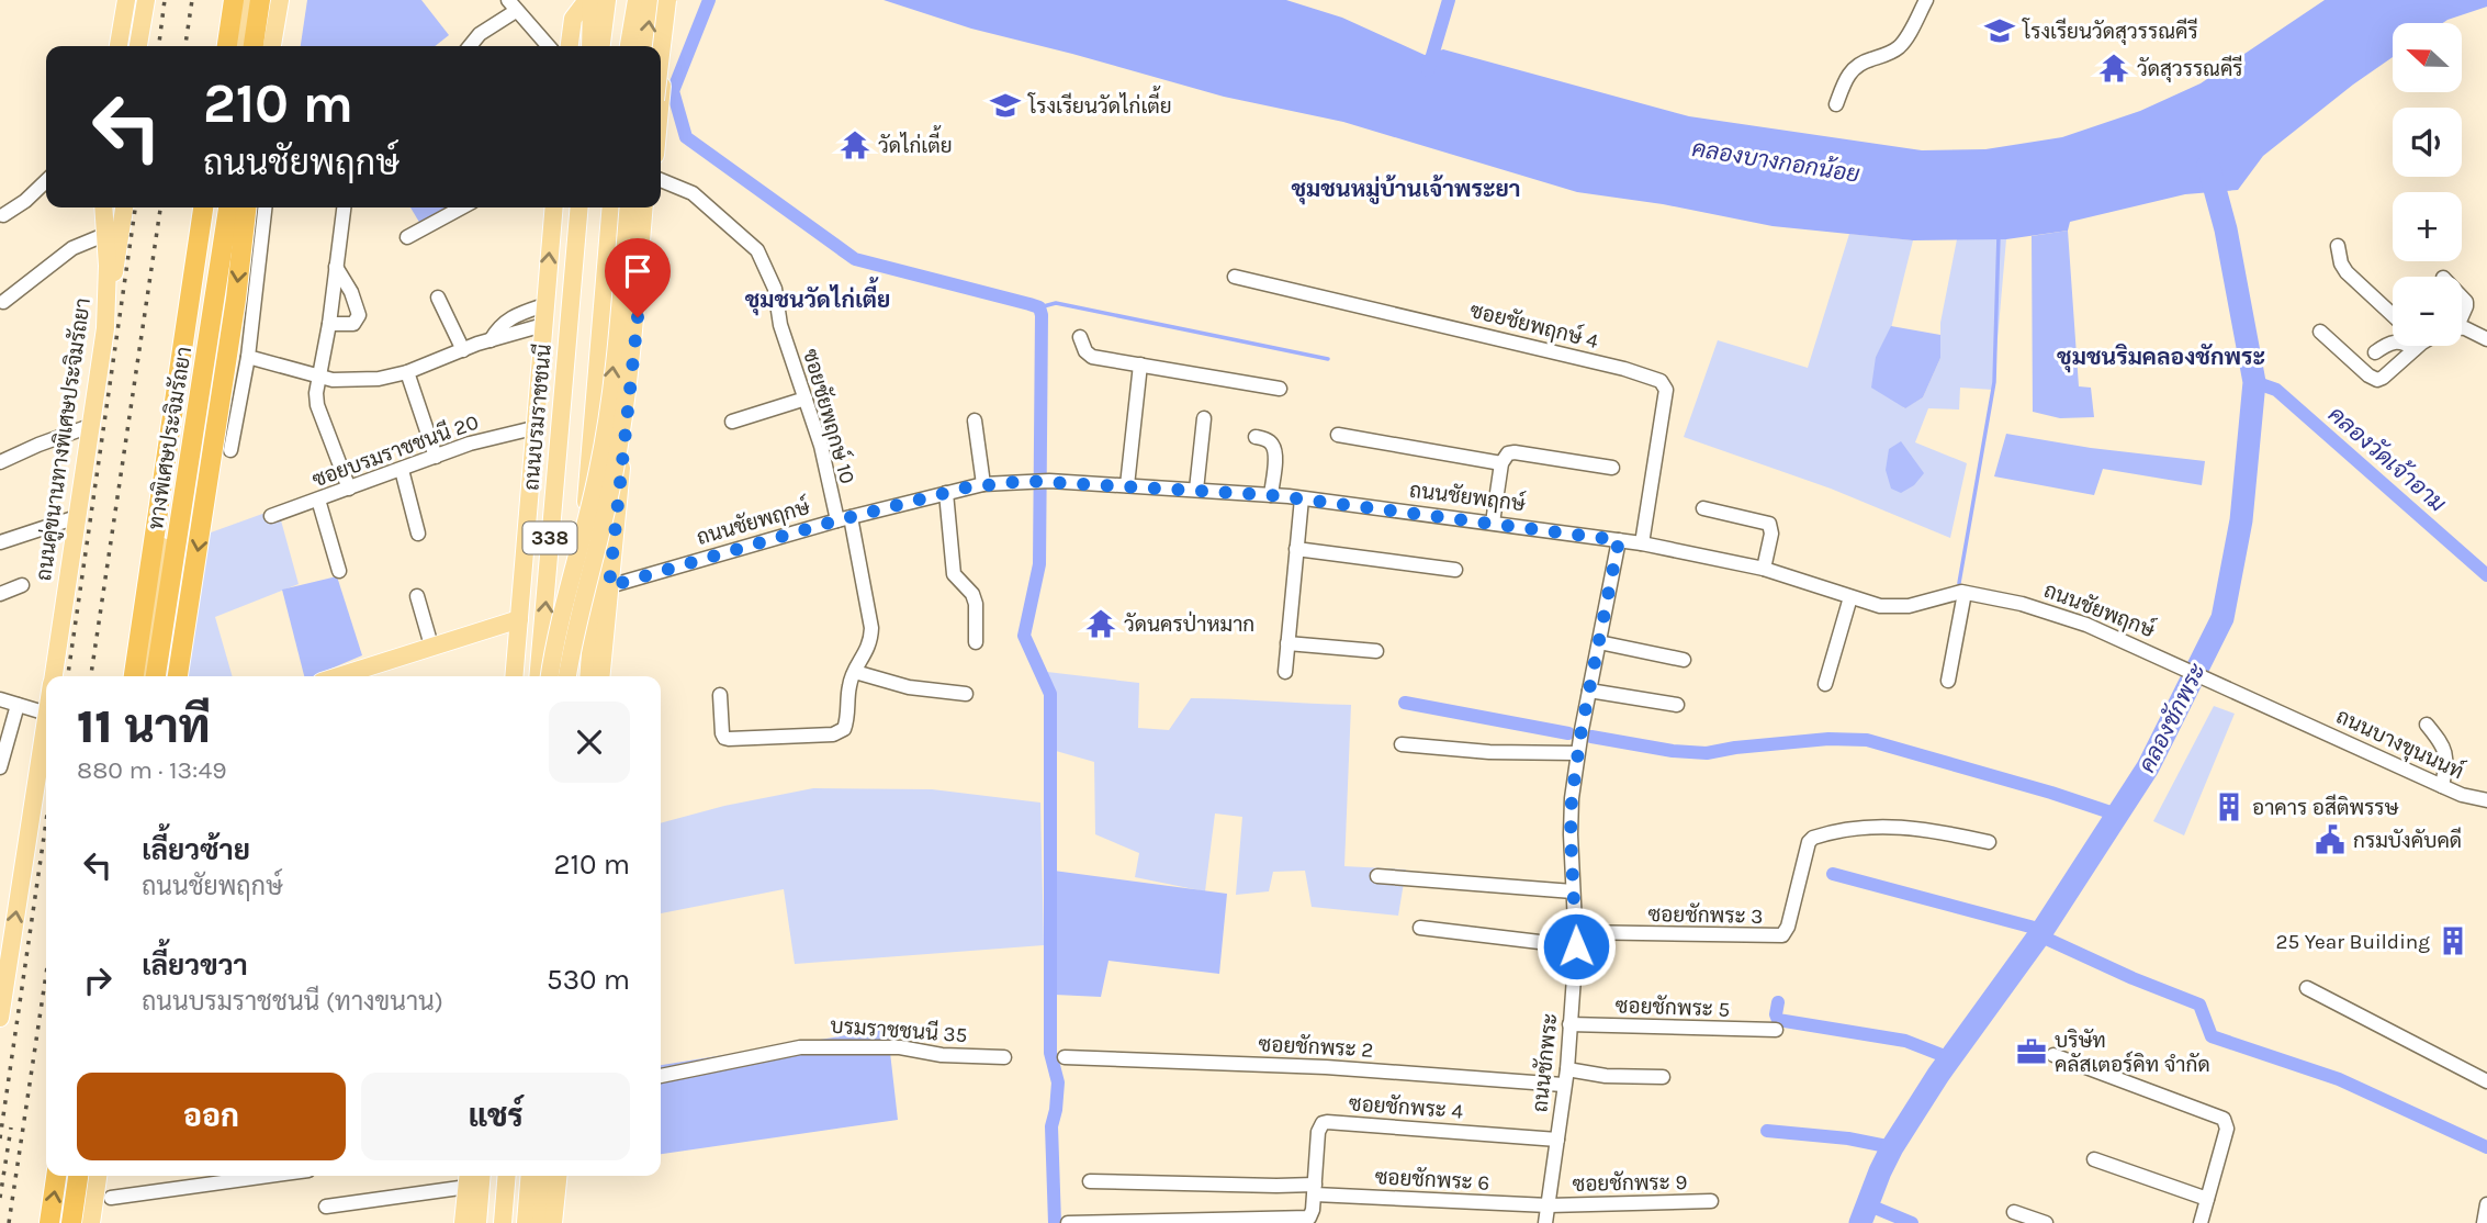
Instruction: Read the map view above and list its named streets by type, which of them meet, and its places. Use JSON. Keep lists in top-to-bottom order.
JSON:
{
  "streets": {
    "highway": ["ทางพิเศษประจิมรัถยา"],
    "main road": ["ถนนบรมราชชนนี", "ถนนคู่ขนานทางพิเศษประจิมรัถยา", "338"],
    "street": [
      "ซอยชัยพฤกษ์ 4",
      "ซอยชัยพฤกษ์ 10",
      "ซอยบรมราชชนนี 20",
      "ถนนชัยพฤกษ์",
      "ถนนบางขุนนนท์",
      "ซอยชักพระ 3",
      "ซอยชักพระ 5",
      "บรมราชชนนี 35",
      "ซอยชักพระ 2",
      "ถนนชักพระ",
      "ซอยชักพระ 4",
      "ซอยชักพระ 6",
      "ซอยชักพระ 9"
    ]
  },
  "crossings": [
    ["ซอยชัยพฤกษ์ 4", "ถนนชัยพฤกษ์"],
    ["ซอยชัยพฤกษ์ 10", "ถนนชัยพฤกษ์"],
    ["ซอยบรมราชชนนี 20", "338"],
    ["ถนนชัยพฤกษ์", "ถนนบางขุนนนท์"],
    ["ถนนชัยพฤกษ์", "ถนนชักพระ"],
    ["ซอยชักพระ 3", "ถนนชักพระ"],
    ["ซอยชักพระ 5", "ถนนชักพระ"],
    ["ซอยชักพระ 2", "ถนนชักพระ"],
    ["ถนนชักพระ", "ซอยชักพระ 4"],
    ["ถนนชักพระ", "ซอยชักพระ 6"],
    ["ถนนชักพระ", "ซอยชักพระ 9"],
    ["ซอยชักพระ 4", "ซอยชักพระ 6"],
    ["ซอยชักพระ 6", "ซอยชักพระ 9"]
  ],
  "one_way": ["ถนนคู่ขนานทางพิเศษประจิมรัถยา"],
  "districts": ["ชุมชนหมู่บ้านเจ้าพระยา", "ชุมชนวัดไก่เตี้ย", "ชุมชนริมคลองชักพระ"],
  "water": ["คลองบางกอกน้อย", "คลองวัดเจ้าอาม", "คลองชักพระ"],
  "places": {
    "school or university": ["โรงเรียนวัดสุวรรณคีรี", "โรงเรียนวัดไก่เตี้ย"],
    "temple": ["วัดสุวรรณคีรี", "วัดไก่เตี้ย", "วัดนครป่าหมาก"],
    "building": ["อาคาร อสีติพรรษ", "25 Year Building"],
    "public building": ["กรมบังคับคดี"],
    "office": ["บริษัท คลัสเตอร์คิท จำกัด"]
  },
  "north": "left",
  "page": {
    "map_buttons": ["+", "−"],
    "turn": ["210 m", "ถนนชัยพฤกษ์"],
    "heading": ["11 นาที", "880 m · 13:49"],
    "list": [
      {
        "name": "เลี้ยวซ้าย",
        "note": "ถนนชัยพฤกษ์",
        "value": "210 m"
      },
      {
        "name": "เลี้ยวขวา",
        "note": "ถนนบรมราชชนนี (ทางขนาน)",
        "value": "530 m"
      }
    ],
    "buttons": ["ออก", "แชร์"]
  }
}
